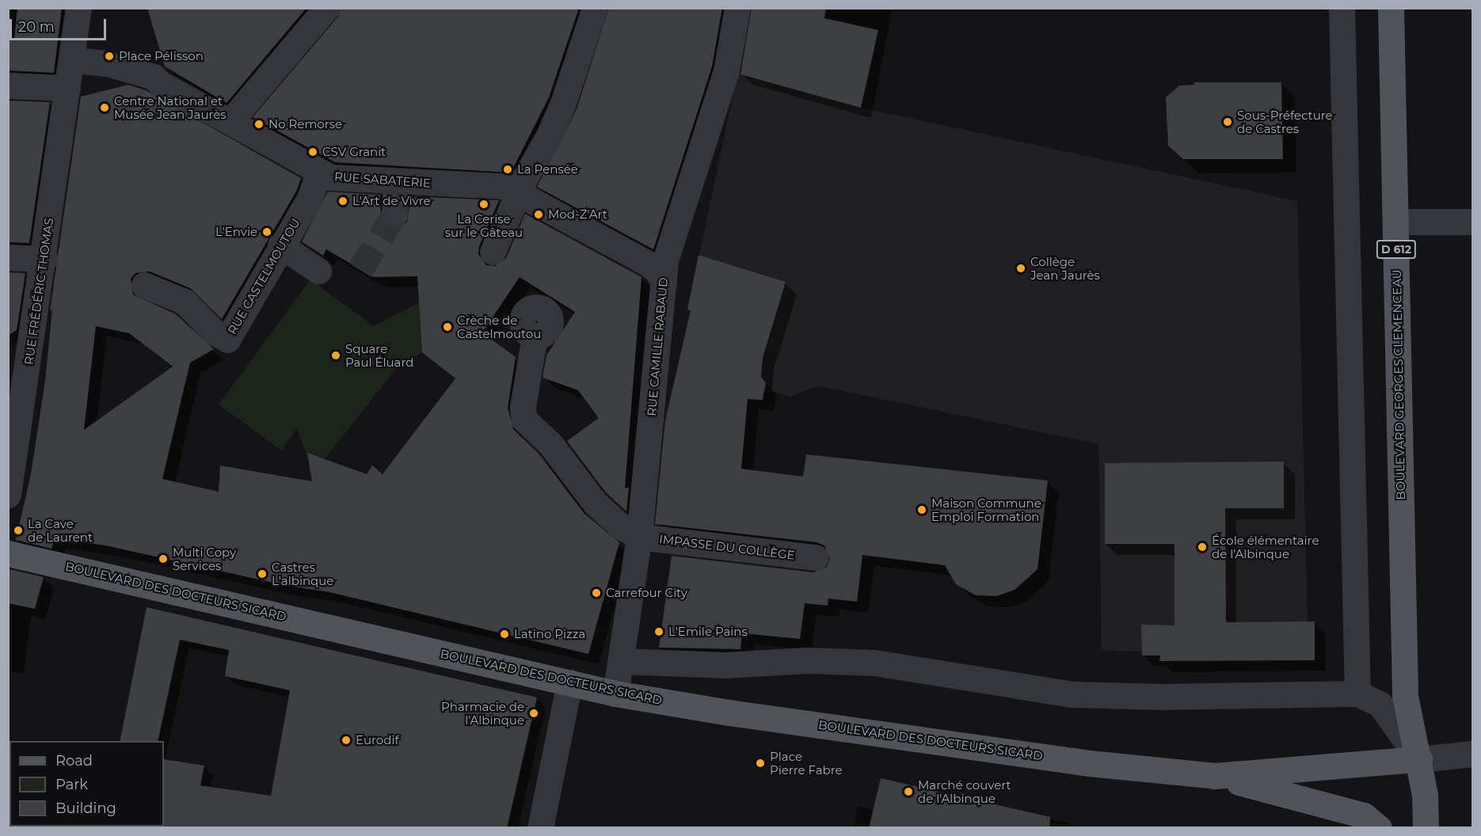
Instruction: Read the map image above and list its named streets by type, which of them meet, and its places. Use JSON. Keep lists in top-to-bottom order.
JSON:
{
  "streets": {
    "main road": ["D 612", "BOULEVARD GEORGES CLEMENCEAU", "BOULEVARD DES DOCTEURS SICARD"],
    "street": [
      "RUE SABATERIE",
      "RUE CASTELMOUTOU",
      "RUE FRÉDÉRIC THOMAS",
      "RUE CAMILLE RABAUD",
      "IMPASSE DU COLLÈGE"
    ]
  },
  "crossings": [
    ["RUE SABATERIE", "RUE CASTELMOUTOU"],
    ["RUE SABATERIE", "RUE CAMILLE RABAUD"],
    ["D 612", "BOULEVARD GEORGES CLEMENCEAU"],
    ["D 612", "BOULEVARD DES DOCTEURS SICARD"],
    ["RUE CAMILLE RABAUD", "IMPASSE DU COLLÈGE"],
    ["RUE CAMILLE RABAUD", "BOULEVARD DES DOCTEURS SICARD"],
    ["BOULEVARD GEORGES CLEMENCEAU", "BOULEVARD DES DOCTEURS SICARD"]
  ],
  "places": [
    "Place Pélisson",
    "Centre National et Musée Jean Jaurès",
    "Sous-Préfecture de Castres",
    "No Remorse",
    "CSV Granit",
    "La Pensée",
    "L'Art de Vivre",
    "La Cerise sur le Gâteau",
    "Mod-Z'Art",
    "L'Envie",
    "Collège Jean Jaurès",
    "Crèche de Castelmoutou",
    "Square Paul Éluard",
    "Maison Commune Emploi Formation",
    "La Cave de Laurent",
    "École élémentaire de l'Albinque",
    "Multi Copy Services",
    "Castres L'albinque",
    "Carrefour City",
    "L'Emile Pains",
    "Latino Pizza",
    "Pharmacie de l'Albinque",
    "Eurodif",
    "Place Pierre Fabre",
    "Marché couvert de l'Albinque"
  ],
  "legend": ["Road", "Park", "Building"],
  "scale_bar": "20 m"
}
